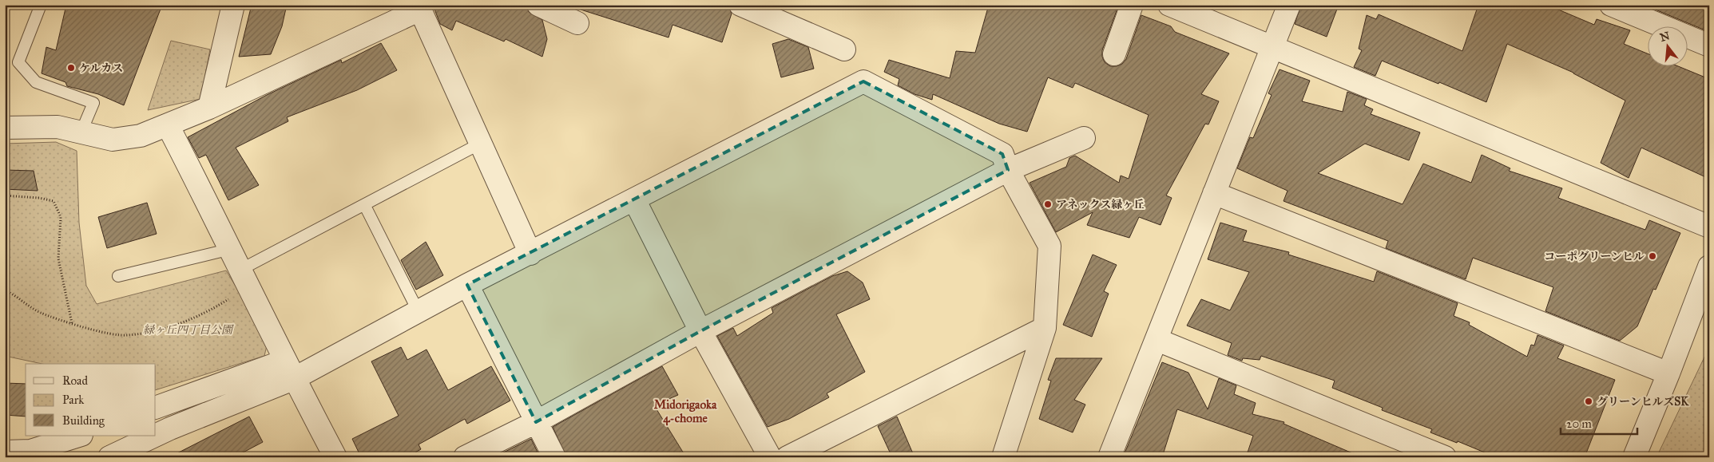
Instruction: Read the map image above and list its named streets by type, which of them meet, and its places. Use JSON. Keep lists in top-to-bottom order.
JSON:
{
  "districts": ["Midorigaoka 4-chome"],
  "parks": ["緑ヶ丘四丁目公園"],
  "places": [
    "ケルカス",
    "アネックス緑ヶ丘",
    "コーポグリーンヒル",
    "グリーンヒルズSK"
  ],
  "legend": ["Road", "Park", "Building"],
  "scale_bar": "20 m",
  "north": "top"
}
